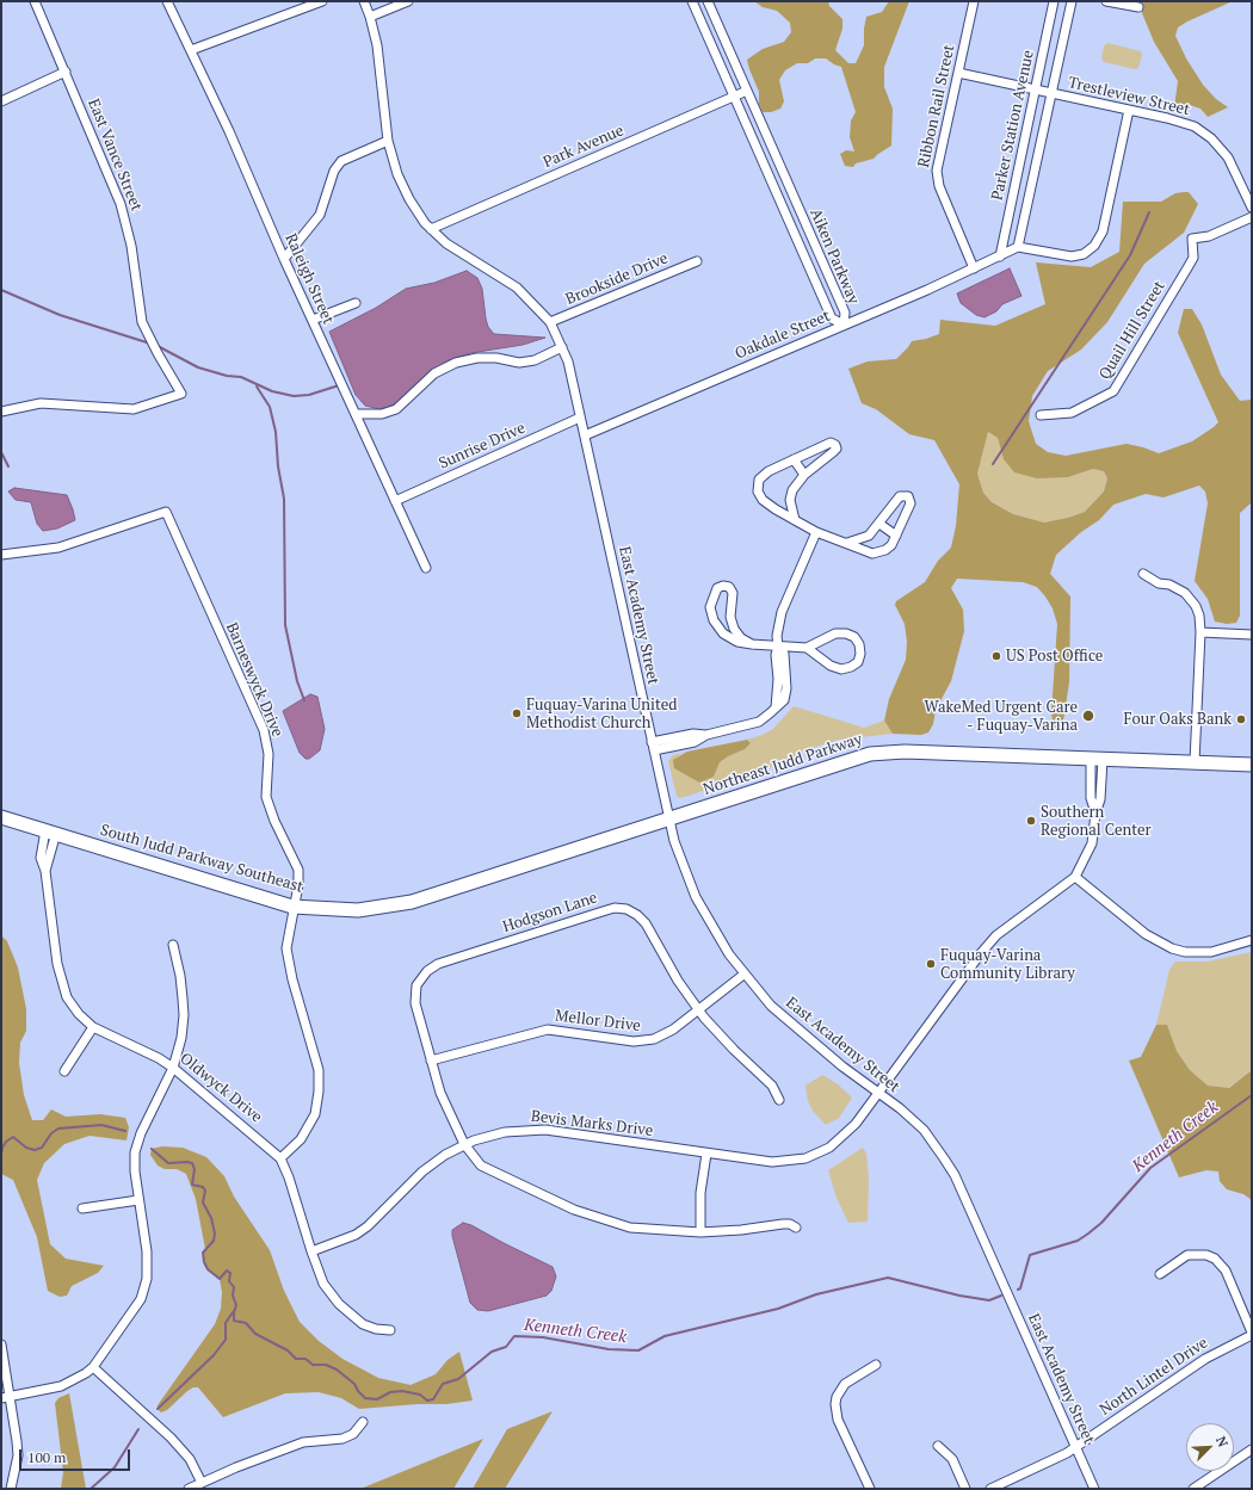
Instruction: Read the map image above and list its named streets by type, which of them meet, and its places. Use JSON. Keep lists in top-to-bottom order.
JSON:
{
  "streets": {
    "highway": ["Northeast Judd Parkway", "South Judd Parkway Southeast"],
    "street": [
      "Trestleview Street",
      "Ribbon Rail Street",
      "Parker Station Avenue",
      "Park Avenue",
      "East Vance Street",
      "Aiken Parkway",
      "Raleigh Street",
      "Brookside Drive",
      "Quail Hill Street",
      "Oakdale Street",
      "Sunrise Drive",
      "East Academy Street",
      "Barneswyck Drive",
      "Hodgson Lane",
      "Mellor Drive",
      "Oldwyck Drive",
      "Bevis Marks Drive",
      "North Lintel Drive"
    ]
  },
  "crossings": [
    ["Trestleview Street", "Ribbon Rail Street"],
    ["Trestleview Street", "Parker Station Avenue"],
    ["Ribbon Rail Street", "Oakdale Street"],
    ["Parker Station Avenue", "Oakdale Street"],
    ["Park Avenue", "Aiken Parkway"],
    ["Park Avenue", "East Academy Street"],
    ["Aiken Parkway", "Oakdale Street"],
    ["Raleigh Street", "Sunrise Drive"],
    ["Brookside Drive", "East Academy Street"],
    ["Oakdale Street", "East Academy Street"],
    ["Sunrise Drive", "East Academy Street"],
    ["East Academy Street", "Northeast Judd Parkway"],
    ["East Academy Street", "South Judd Parkway Southeast"],
    ["East Academy Street", "Mellor Drive"],
    ["East Academy Street", "Bevis Marks Drive"],
    ["East Academy Street", "North Lintel Drive"],
    ["Barneswyck Drive", "South Judd Parkway Southeast"],
    ["Barneswyck Drive", "Oldwyck Drive"],
    ["Northeast Judd Parkway", "South Judd Parkway Southeast"],
    ["South Judd Parkway Southeast", "Oldwyck Drive"],
    ["Hodgson Lane", "Mellor Drive"],
    ["Hodgson Lane", "Bevis Marks Drive"],
    ["Oldwyck Drive", "Bevis Marks Drive"]
  ],
  "water": ["Kenneth Creek"],
  "places": [
    "US Post Office",
    "Fuquay-Varina United Methodist Church",
    "WakeMed Urgent Care - Fuquay-Varina",
    "Four Oaks Bank",
    "Southern Regional Center",
    "Fuquay-Varina Community Library"
  ],
  "scale_bar": "100 m",
  "north": "top right"
}
